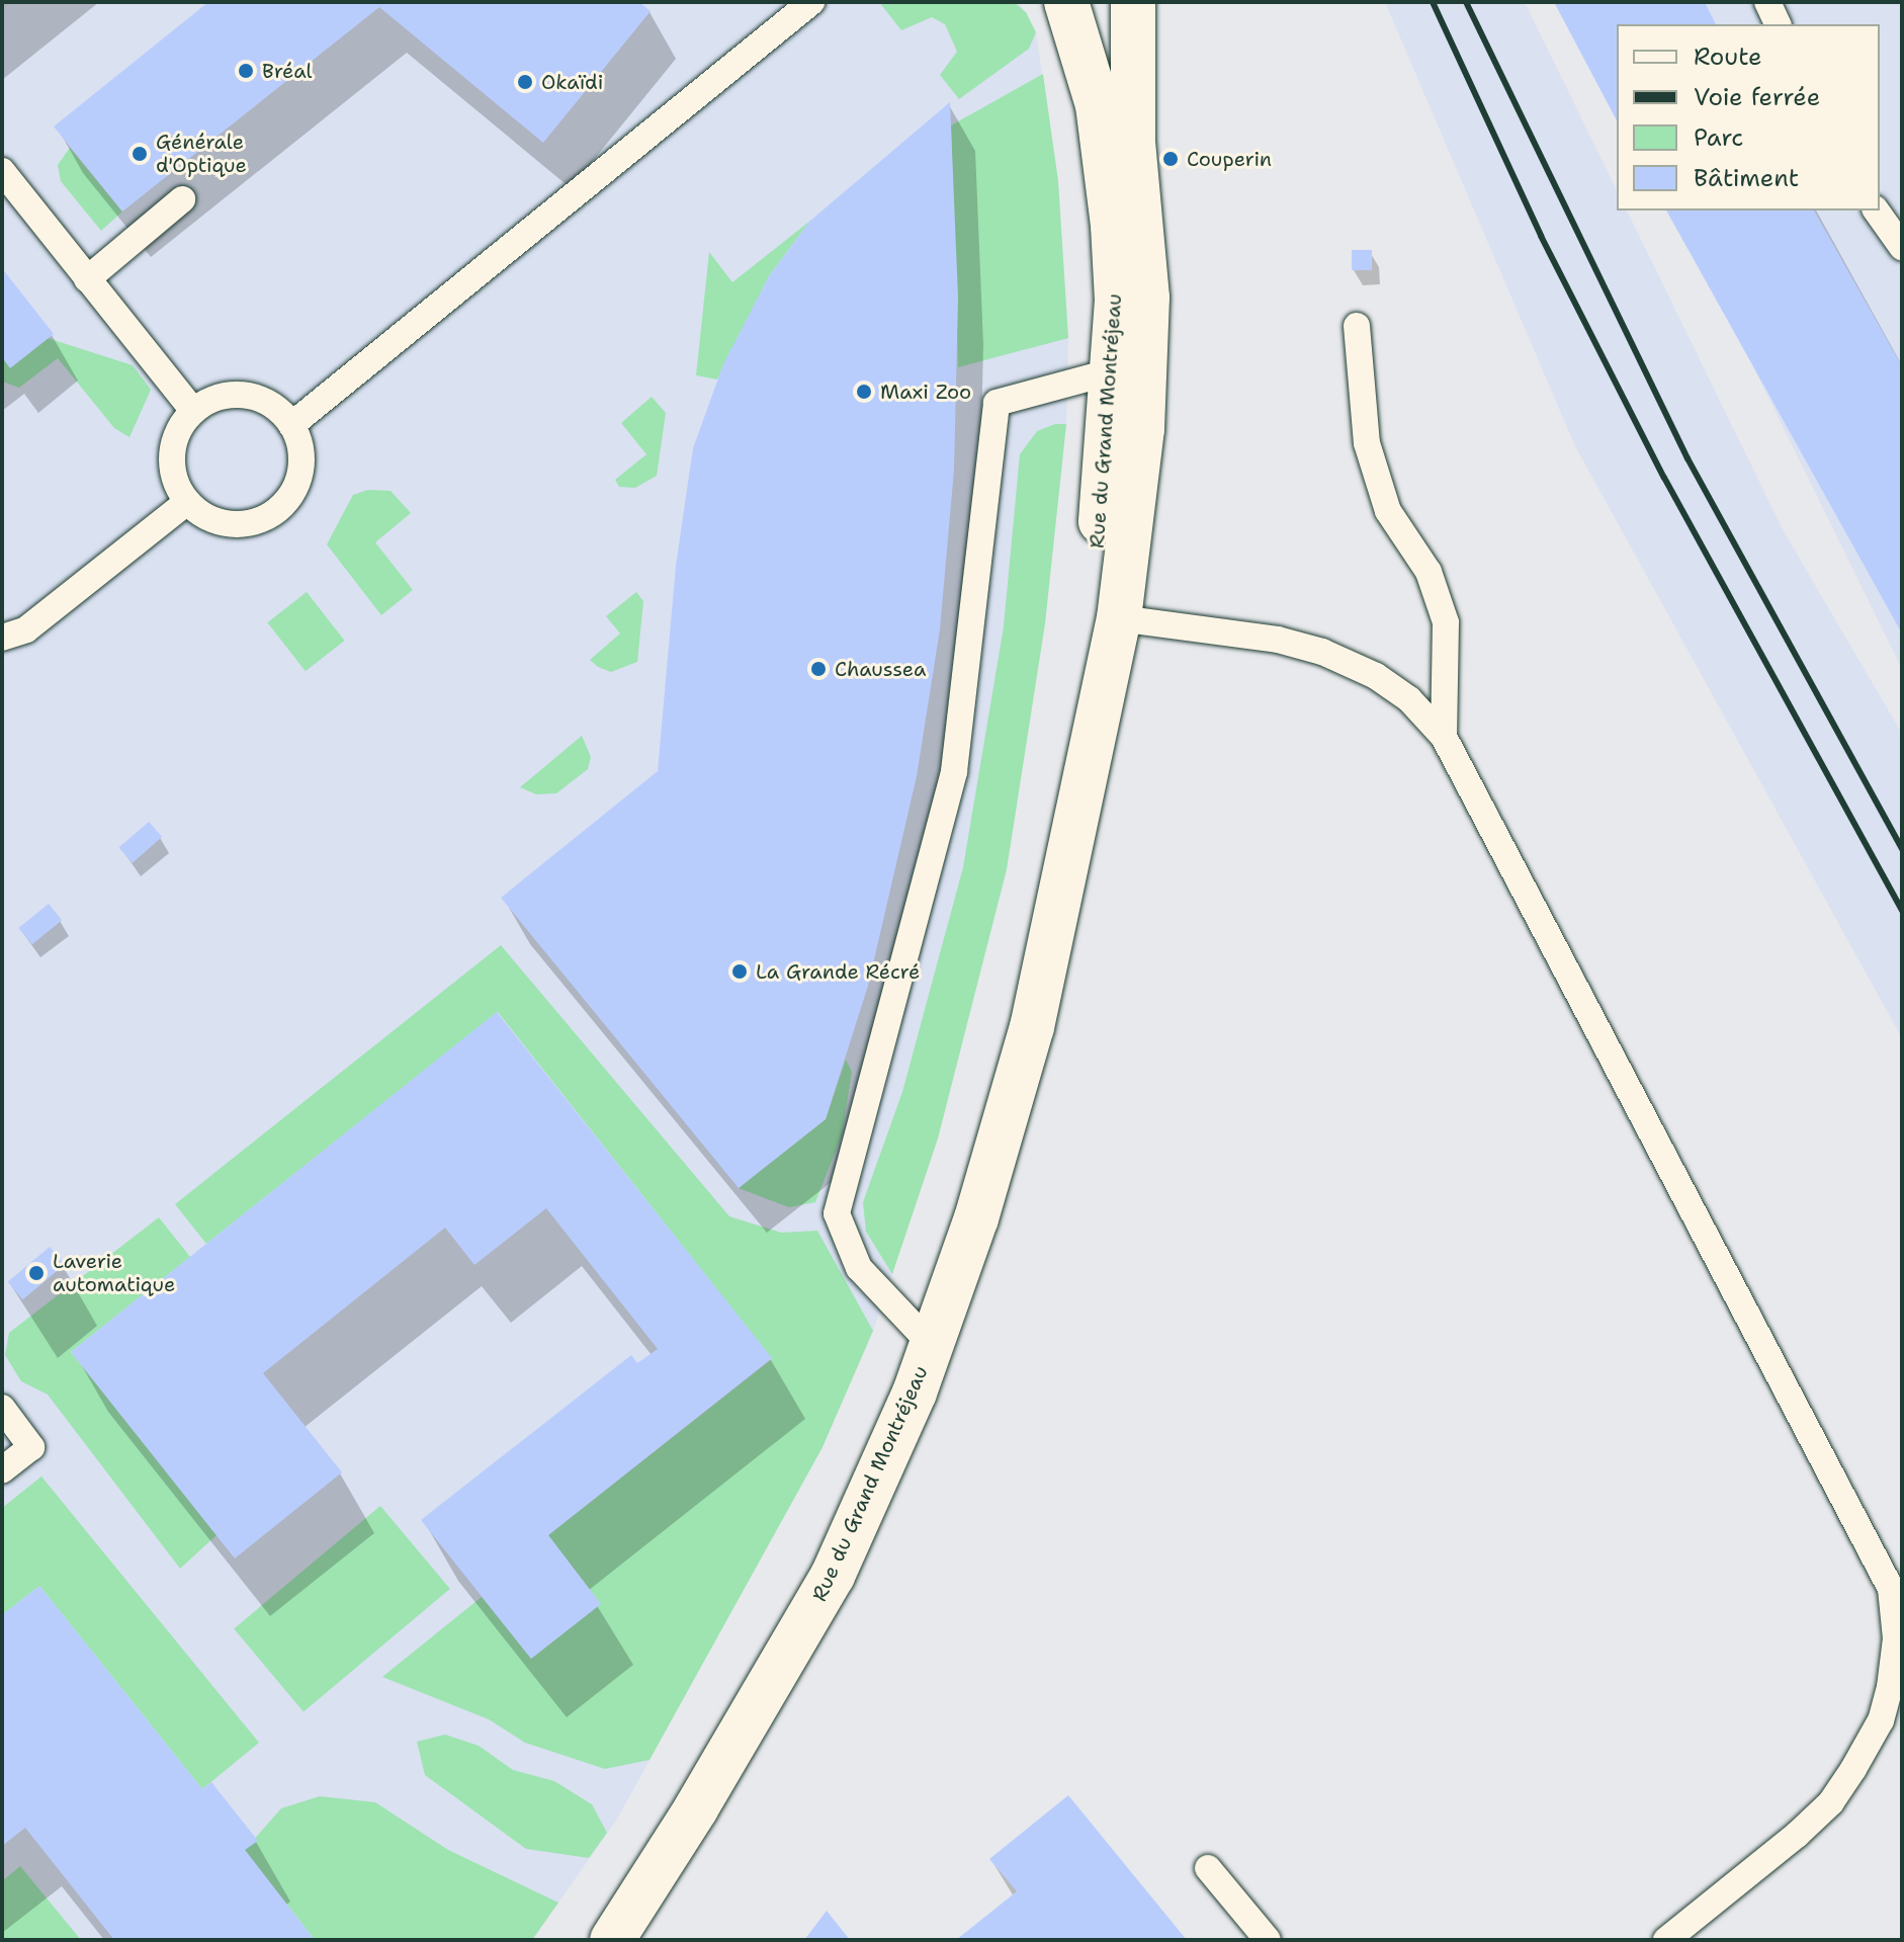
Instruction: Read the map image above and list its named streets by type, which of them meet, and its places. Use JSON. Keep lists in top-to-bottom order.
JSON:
{
  "streets": {
    "street": ["Rue du Grand Montréjeau"]
  },
  "places": [
    "Bréal",
    "Okaïdi",
    "Générale d'Optique",
    "Couperin",
    "Maxi Zoo",
    "Chaussea",
    "La Grande Récré",
    "Laverie automatique"
  ],
  "legend": [
    "Route",
    "Voie ferrée",
    "Parc",
    "Bâtiment"
  ]
}
